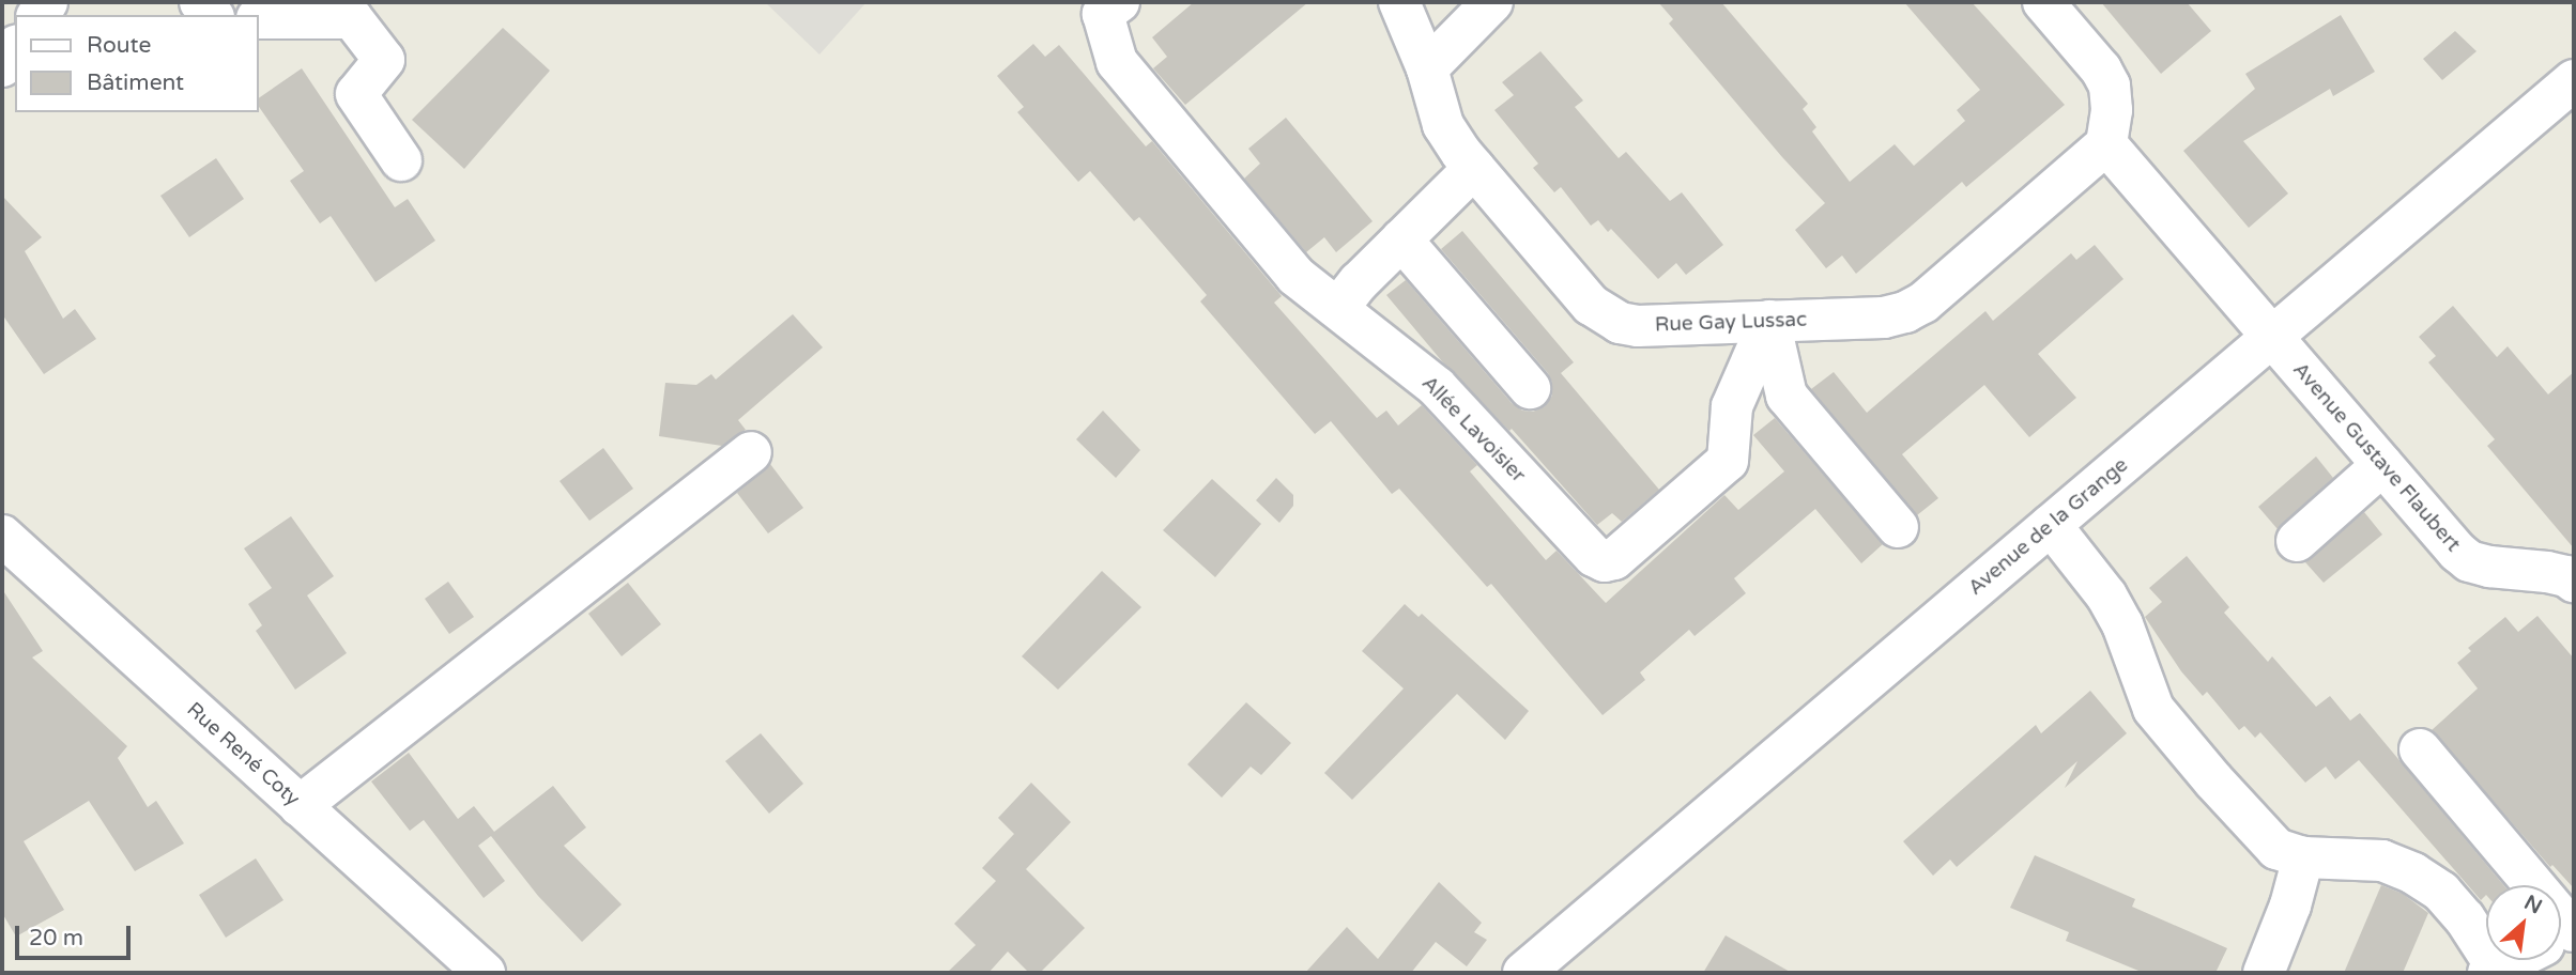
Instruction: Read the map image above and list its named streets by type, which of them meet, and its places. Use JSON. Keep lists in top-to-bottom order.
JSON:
{
  "streets": {
    "street": [
      "Rue Gay Lussac",
      "Allée Lavoisier",
      "Avenue Gustave Flaubert",
      "Avenue de la Grange",
      "Rue René Coty"
    ]
  },
  "crossings": [
    ["Rue Gay Lussac", "Allée Lavoisier"],
    ["Rue Gay Lussac", "Avenue Gustave Flaubert"],
    ["Avenue Gustave Flaubert", "Avenue de la Grange"]
  ],
  "legend": ["Route", "Bâtiment"],
  "scale_bar": "20 m",
  "north": "top right"
}
